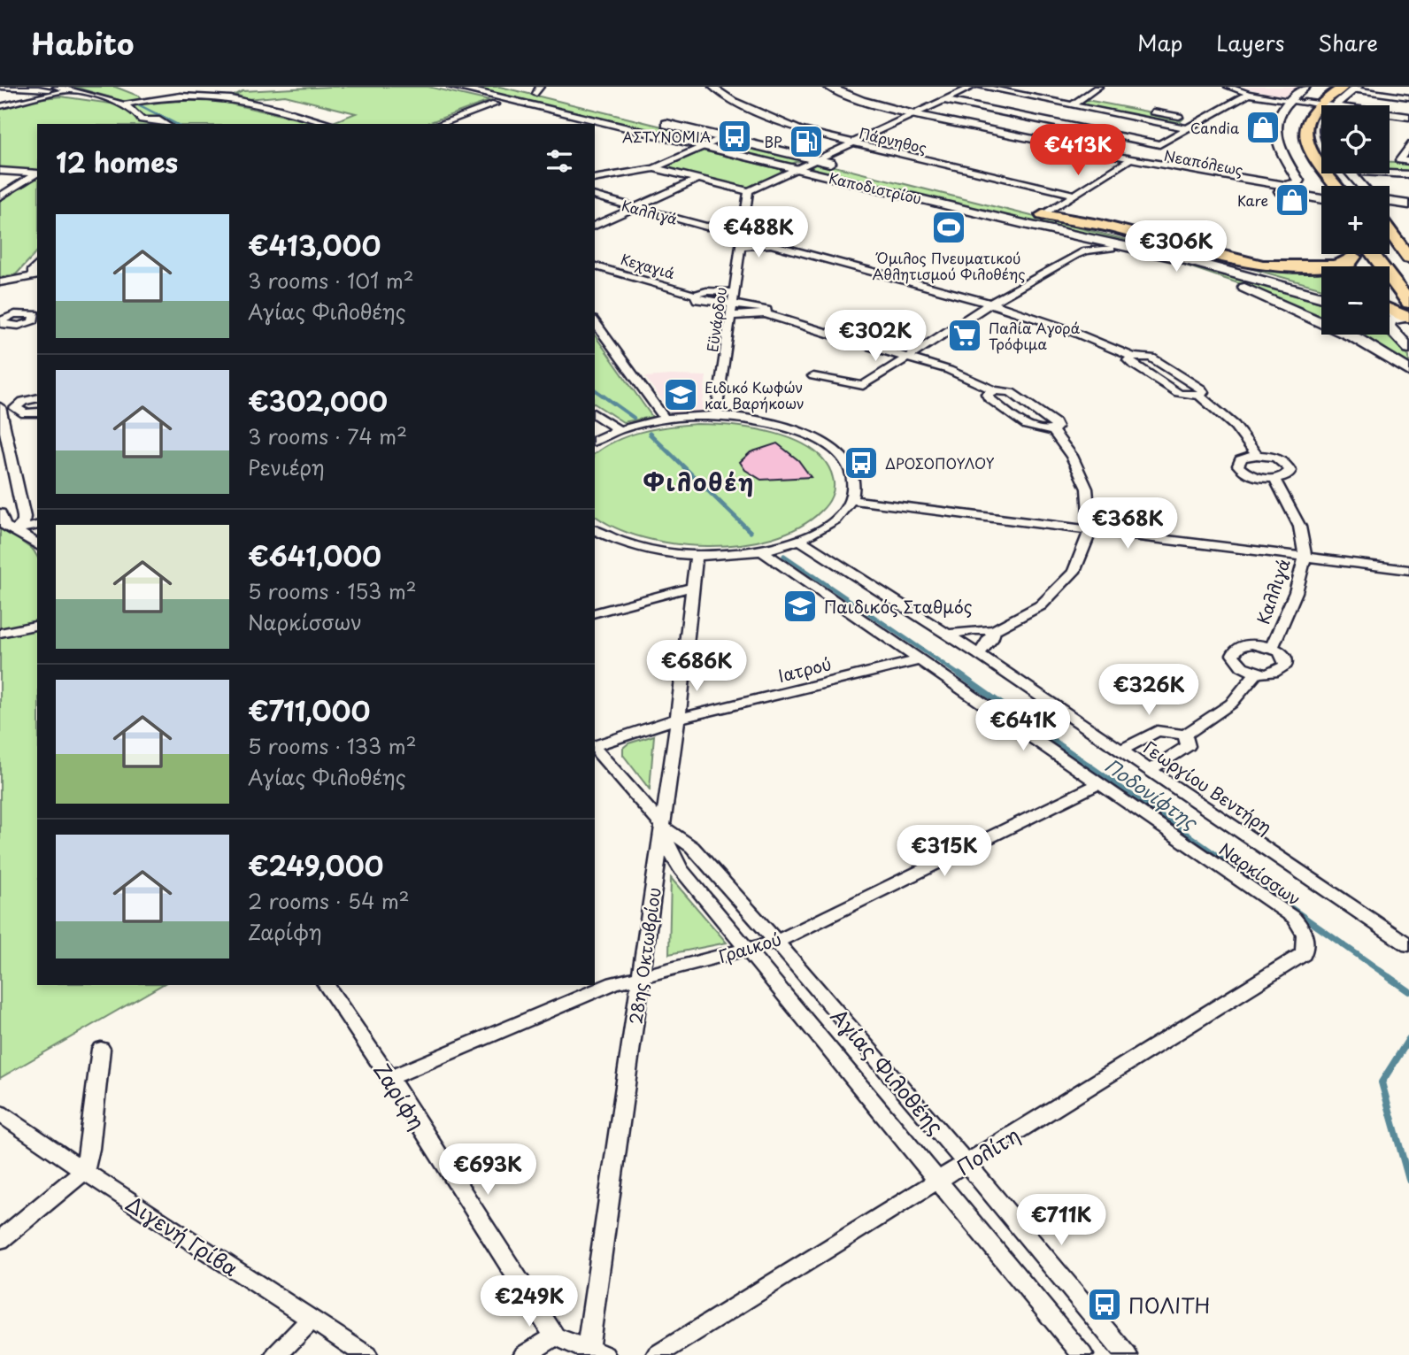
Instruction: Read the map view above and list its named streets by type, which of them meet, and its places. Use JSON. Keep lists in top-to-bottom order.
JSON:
{
  "streets": {
    "main road": ["Καποδιστρίου"],
    "street": [
      "Πάρνηθος",
      "Νεαπόλεως",
      "Καλλιγά",
      "Κεχαγιά",
      "Εϋνάρδου",
      "Ιατρού",
      "Γεωργίου Βεντήρη",
      "Ναρκίσσων",
      "Γραικού",
      "28ης Οκτωβρίου",
      "Αγίας Φιλοθέης",
      "Ζαρίφη",
      "Πολίτη",
      "Διγενή Γρίβα"
    ]
  },
  "crossings": [
    ["Καλλιγά", "Εϋνάρδου"],
    ["Κεχαγιά", "Εϋνάρδου"],
    ["Κεχαγιά", "Γεωργίου Βεντήρη"],
    ["Ιατρού", "Ναρκίσσων"],
    ["Ιατρού", "28ης Οκτωβρίου"],
    ["Ναρκίσσων", "Γραικού"],
    ["Ναρκίσσων", "Πολίτη"],
    ["Γραικού", "28ης Οκτωβρίου"],
    ["Γραικού", "Αγίας Φιλοθέης"],
    ["Γραικού", "Ζαρίφη"],
    ["28ης Οκτωβρίου", "Αγίας Φιλοθέης"],
    ["Αγίας Φιλοθέης", "Πολίτη"]
  ],
  "districts": ["Φιλοθέη"],
  "water": ["Ποδονίφτης"],
  "places": {
    "shop": ["Candia", "Kare"],
    "bus stop": ["ΑΣΤΥΝΟΜΙΑ", "ΔΡΟΣΟΠΟΥΛΟΥ", "ΠΟΛΙΤΗ"],
    "fuel station": ["BP"],
    "sports": ["Όμιλος Πνευματικού Αθλητισμού Φιλοθέης"],
    "supermarket": ["Παλία Αγορά Τρόφιμα"],
    "school or university": ["Ειδικό Κωφών και Βαρήκοων", "Παιδικός Σταθμός"]
  },
  "page": {
    "header": "Habito",
    "nav": ["Map", "Layers", "Share"],
    "map_buttons": ["+", "−"],
    "price": [
      "€413K",
      "€488K",
      "€306K",
      "€302K",
      "€368K",
      "€686K",
      "€326K",
      "€641K",
      "€315K",
      "€693K",
      "€711K",
      "€249K"
    ],
    "heading": "12 homes",
    "list": [
      {
        "name": "€413,000",
        "note": "3 rooms · 101 m² · Αγίας Φιλοθέης"
      },
      {
        "name": "€302,000",
        "note": "3 rooms · 74 m² · Ρενιέρη"
      },
      {
        "name": "€641,000",
        "note": "5 rooms · 153 m² · Ναρκίσσων"
      },
      {
        "name": "€711,000",
        "note": "5 rooms · 133 m² · Αγίας Φιλοθέης"
      },
      {
        "name": "€249,000",
        "note": "2 rooms · 54 m² · Ζαρίφη"
      }
    ]
  }
}
